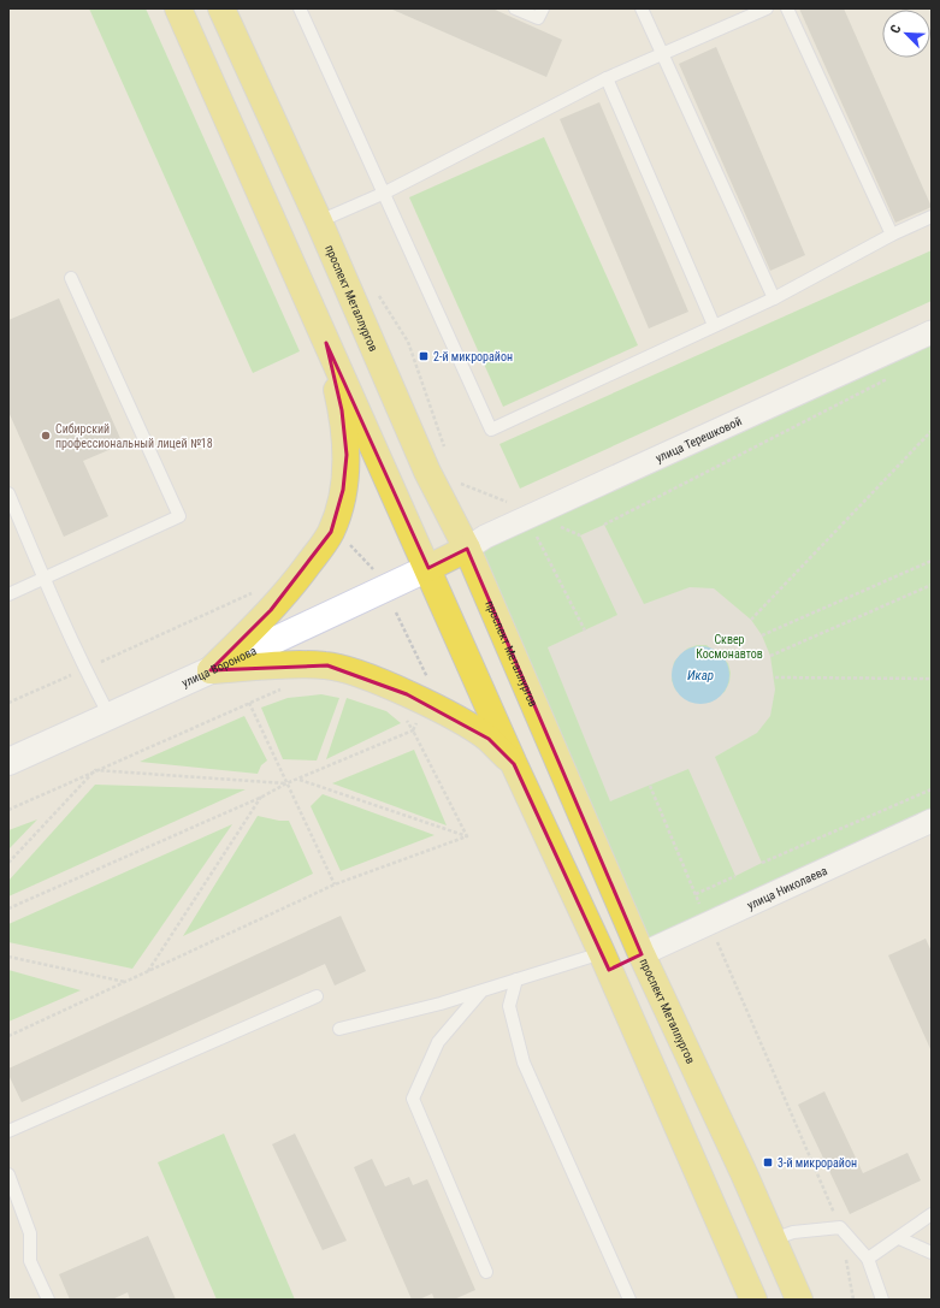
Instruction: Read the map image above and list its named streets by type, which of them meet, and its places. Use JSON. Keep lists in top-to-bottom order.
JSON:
{
  "streets": {
    "main road": ["проспект Металлургов", "улица Воронова"],
    "street": ["улица Терешковой", "улица Николаева"]
  },
  "crossings": [
    ["проспект Металлургов", "улица Терешковой"],
    ["проспект Металлургов", "улица Николаева"]
  ],
  "water": ["Икар"],
  "parks": ["Сквер Космонавтов"],
  "places": {
    "transit": ["2-й микрорайон", "3-й микрорайон"],
    "other": ["Сибирский профессиональный лицей №18"]
  },
  "north": "top left"
}
